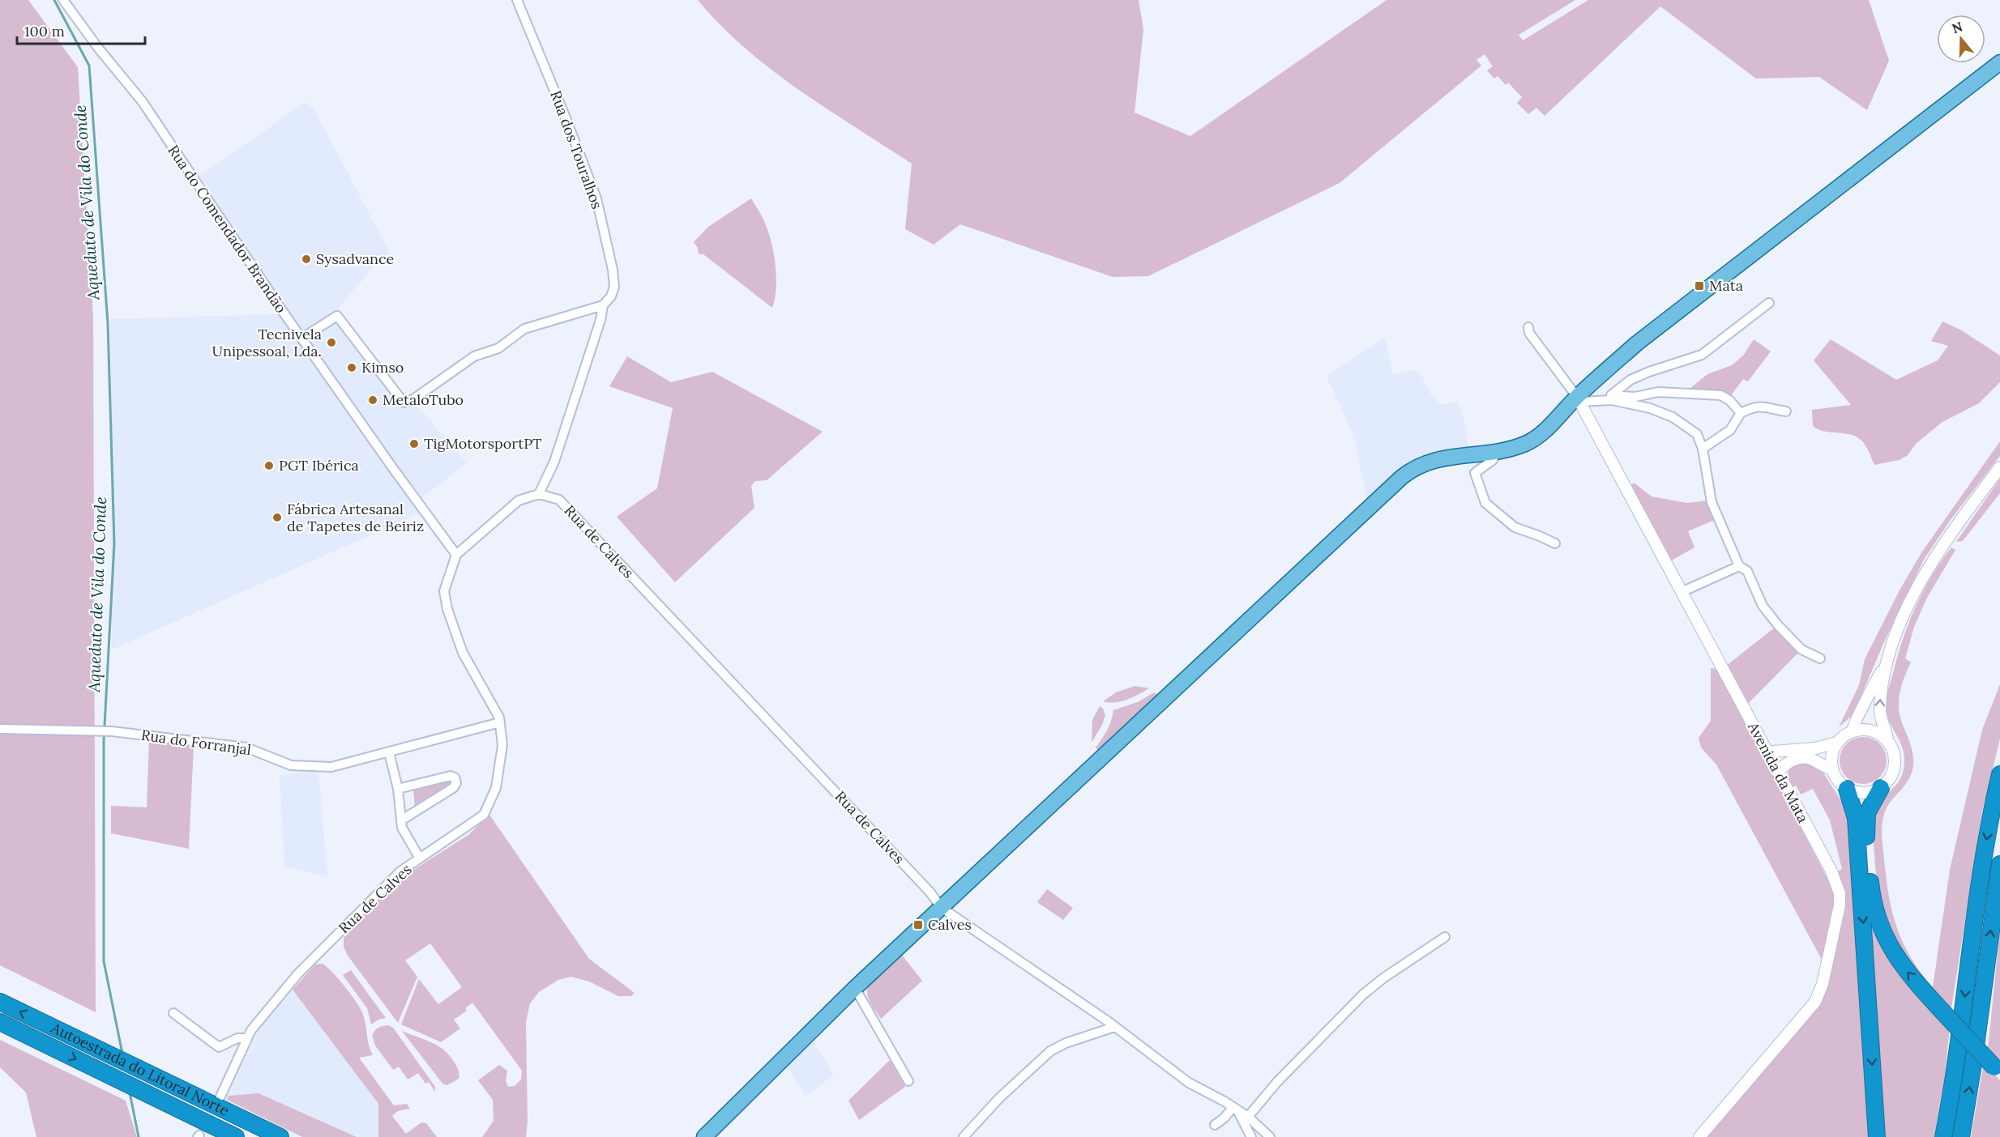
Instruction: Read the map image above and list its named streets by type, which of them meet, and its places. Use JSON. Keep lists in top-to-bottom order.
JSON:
{
  "streets": {
    "highway": ["Autoestrada do Litoral Norte"],
    "street": [
      "Rua dos Touralhos",
      "Rua do Comendador Brandão",
      "Rua de Calves",
      "Rua do Forranjal",
      "Avenida da Mata"
    ]
  },
  "crossings": [
    ["Rua dos Touralhos", "Rua de Calves"],
    ["Rua do Comendador Brandão", "Rua de Calves"],
    ["Rua de Calves", "Rua do Forranjal"]
  ],
  "water": ["Aqueduto de Vila do Conde"],
  "places": {
    "other": [
      "Sysadvance",
      "Tecnivela Unipessoal, Lda.",
      "Kimso",
      "MetaloTubo",
      "TigMotorsportPT",
      "PGT Ibérica",
      "Fábrica Artesanal de Tapetes de Beiriz"
    ],
    "transit": ["Mata", "Calves"]
  },
  "scale_bar": "100 m",
  "north": "top"
}
